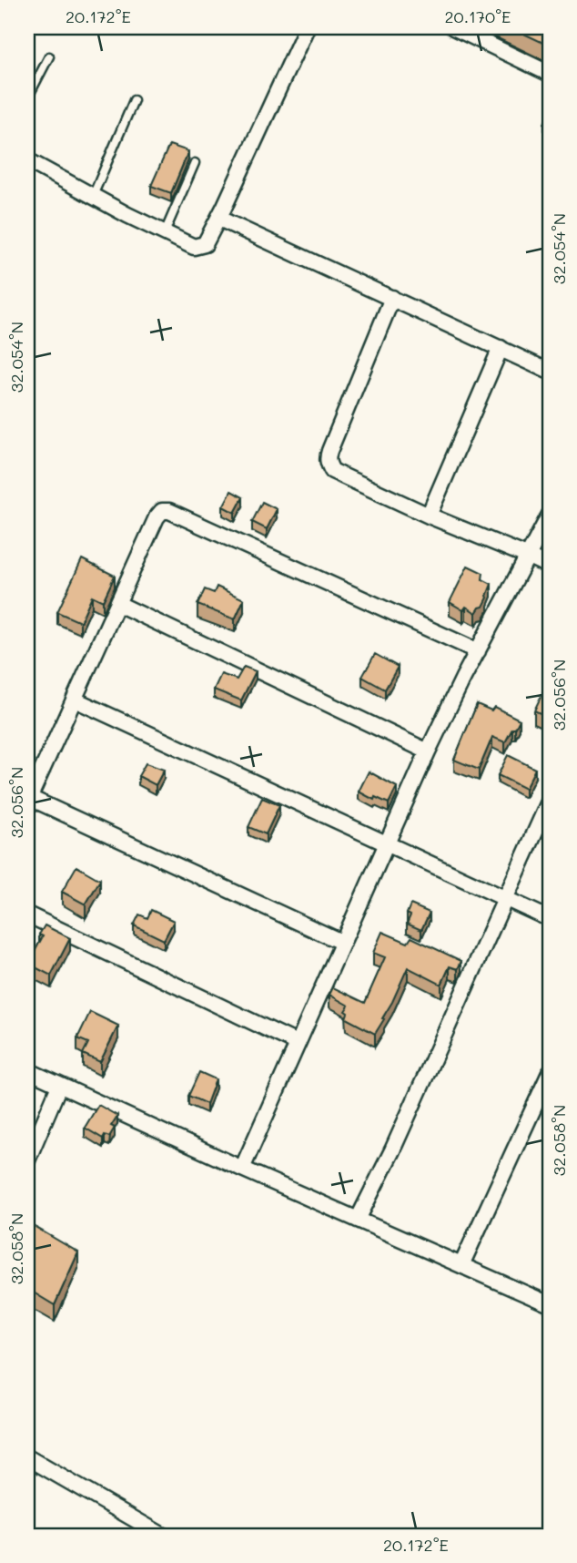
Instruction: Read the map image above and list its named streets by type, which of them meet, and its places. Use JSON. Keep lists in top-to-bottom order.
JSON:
{
  "coordinates": [
    "20.172°E",
    "20.170°E",
    "32.054°N",
    "32.056°N",
    "32.058°N"
  ]
}
